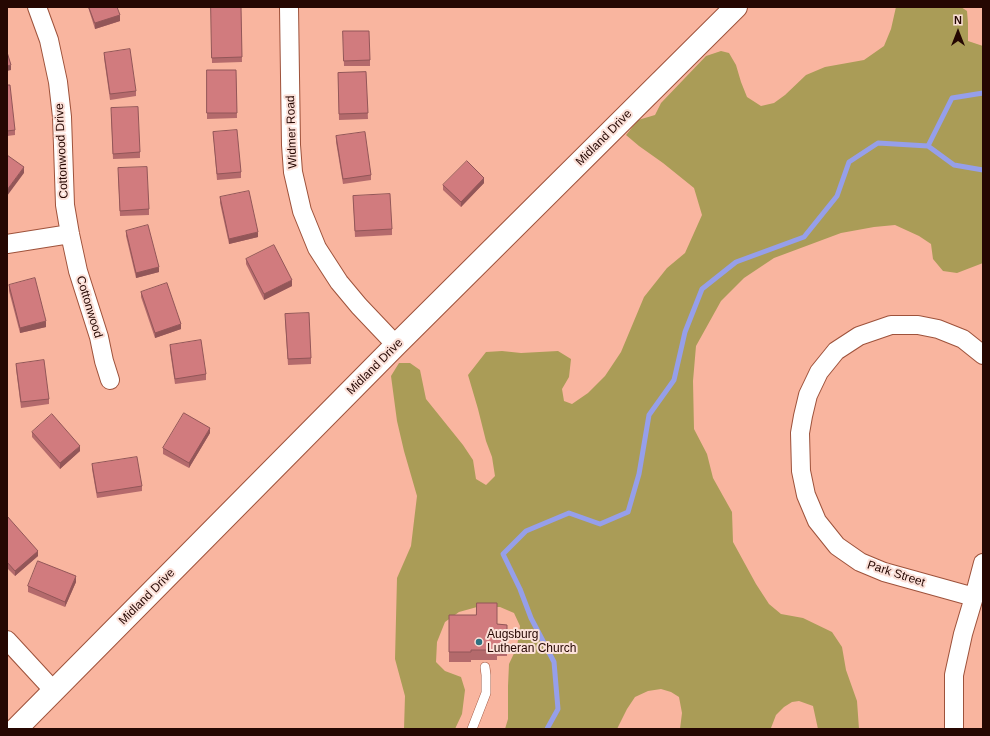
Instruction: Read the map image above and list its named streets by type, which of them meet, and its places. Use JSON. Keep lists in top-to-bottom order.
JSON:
{
  "streets": {
    "street": [
      "Widmer Road",
      "Midland Drive",
      "Cottonwood Drive",
      "Cottonwood",
      "Park Street"
    ]
  },
  "crossings": [
    ["Widmer Road", "Midland Drive"],
    ["Cottonwood Drive", "Cottonwood"]
  ],
  "places": ["Augsburg Lutheran Church"],
  "north": "top"
}
